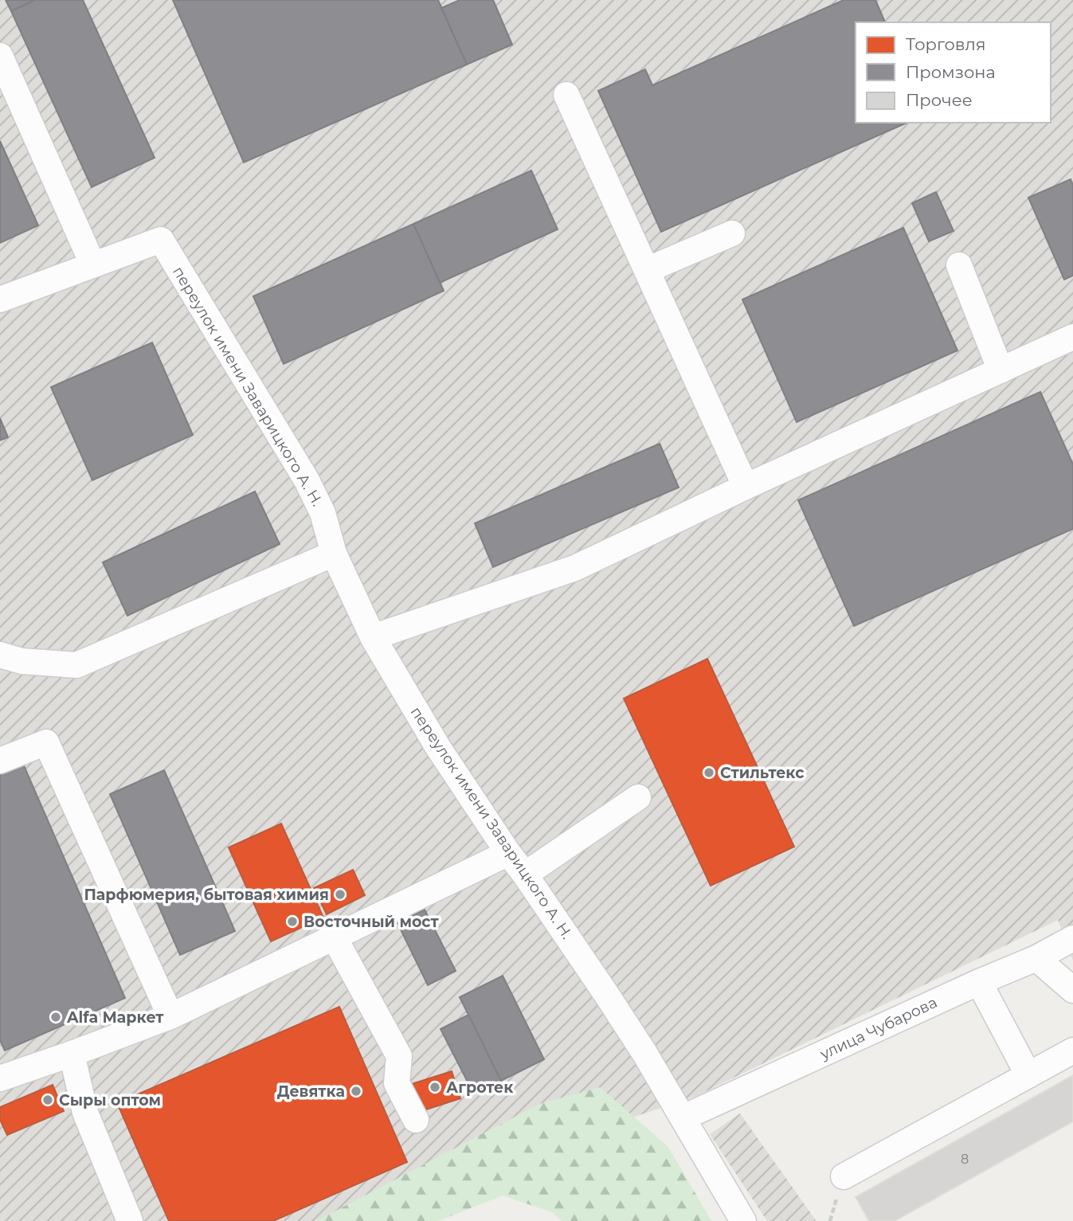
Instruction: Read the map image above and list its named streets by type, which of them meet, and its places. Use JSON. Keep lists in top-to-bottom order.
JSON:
{
  "streets": {
    "street": ["переулок имени Заварицкого А. Н.", "улица Чубарова"]
  },
  "crossings": [
    ["переулок имени Заварицкого А. Н.", "улица Чубарова"]
  ],
  "places": [
    "Стильтекс",
    "Парфюмерия, бытовая химия",
    "Восточный мост",
    "Alfa Маркет",
    "Агротек",
    "Девятка",
    "Сыры оптом"
  ],
  "house_numbers": ["8"],
  "legend": ["Торговля", "Промзона", "Прочее"]
}
